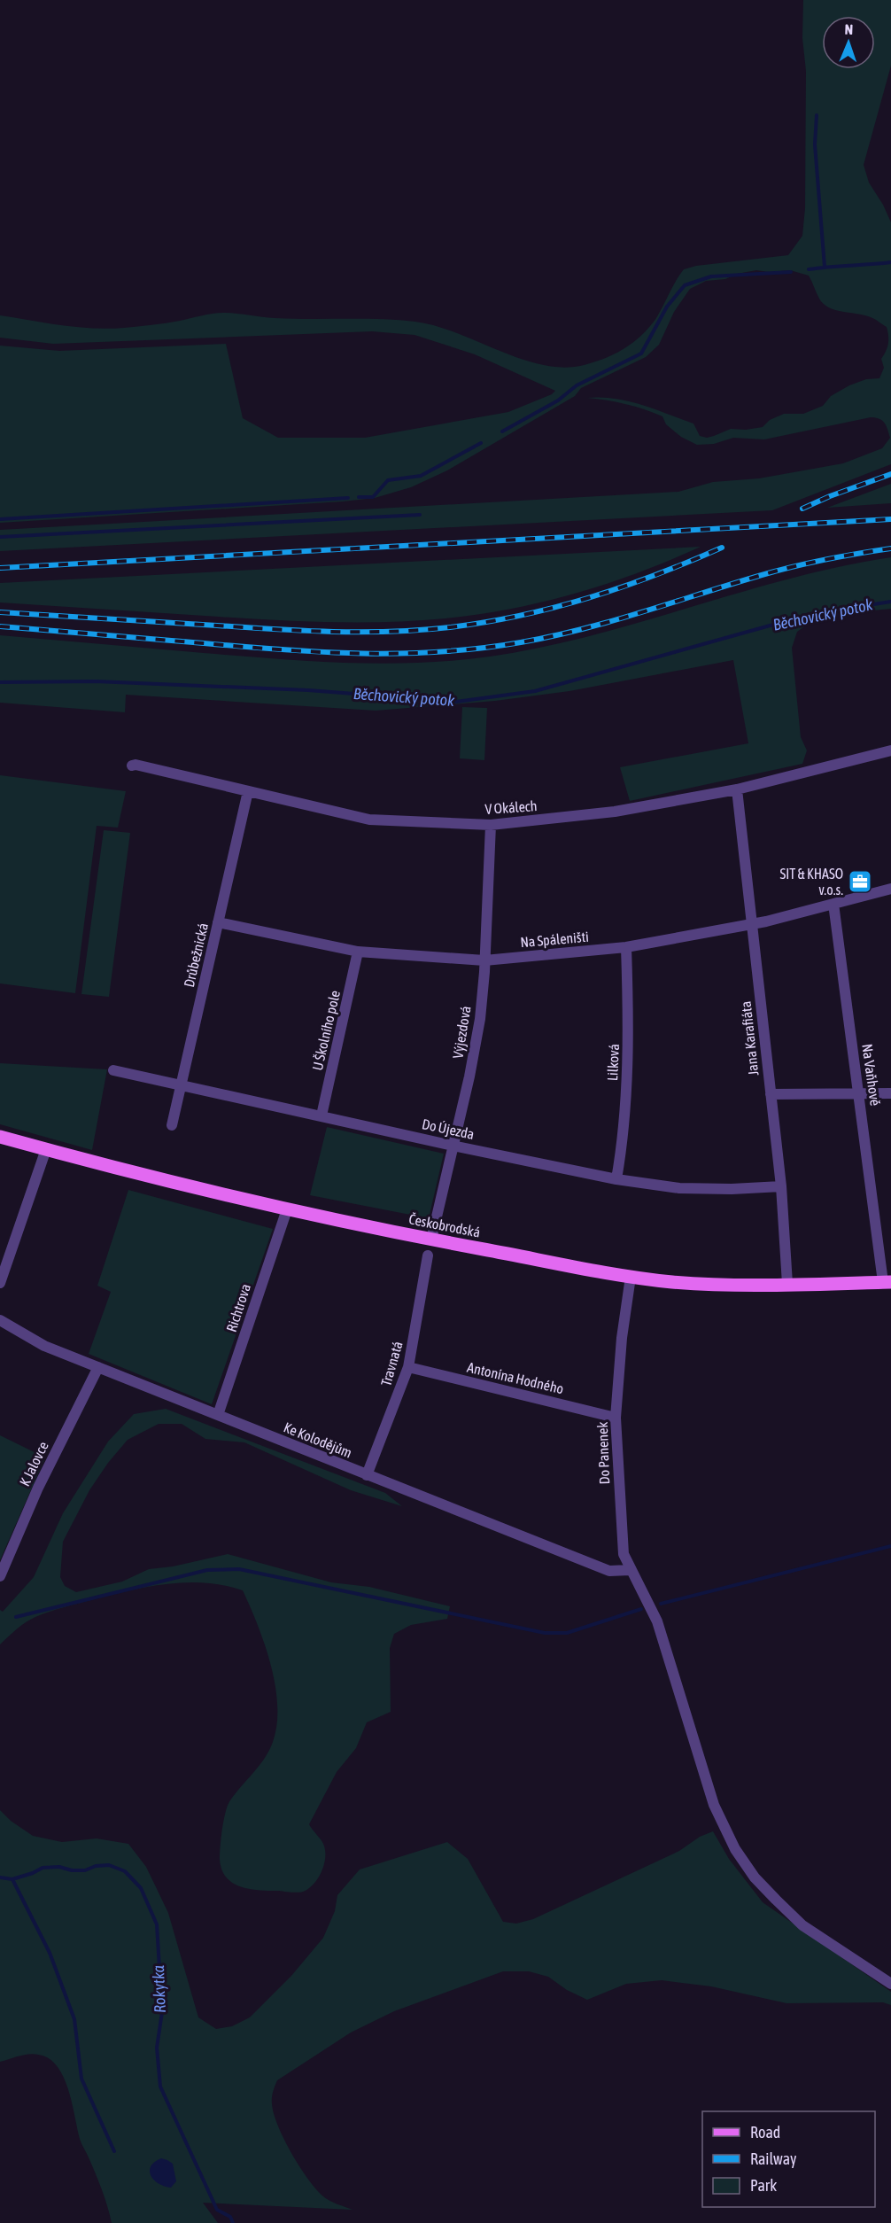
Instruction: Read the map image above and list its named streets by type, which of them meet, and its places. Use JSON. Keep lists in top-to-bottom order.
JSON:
{
  "streets": {
    "main road": ["Českobrodská"],
    "street": [
      "V Okálech",
      "Na Spáleništi",
      "Drůbežnická",
      "U Školního pole",
      "Výjezdová",
      "Jana Karafiáta",
      "Lilková",
      "Na Vaňhově",
      "Do Újezda",
      "Richtrova",
      "Travnatá",
      "Antonína Hodného",
      "Ke Kolodějům",
      "Do Panenek",
      "K Jalovce"
    ]
  },
  "crossings": [
    ["V Okálech", "Drůbežnická"],
    ["V Okálech", "Výjezdová"],
    ["V Okálech", "Jana Karafiáta"],
    ["Na Spáleništi", "Drůbežnická"],
    ["Na Spáleništi", "U Školního pole"],
    ["Na Spáleništi", "Výjezdová"],
    ["Na Spáleništi", "Jana Karafiáta"],
    ["Na Spáleništi", "Lilková"],
    ["Na Spáleništi", "Na Vaňhově"],
    ["Drůbežnická", "Do Újezda"],
    ["U Školního pole", "Do Újezda"],
    ["Výjezdová", "Do Újezda"],
    ["Výjezdová", "Českobrodská"],
    ["Jana Karafiáta", "Do Újezda"],
    ["Jana Karafiáta", "Českobrodská"],
    ["Lilková", "Do Újezda"],
    ["Na Vaňhově", "Českobrodská"],
    ["Českobrodská", "Richtrova"],
    ["Českobrodská", "Do Panenek"],
    ["Richtrova", "Ke Kolodějům"],
    ["Travnatá", "Antonína Hodného"],
    ["Travnatá", "Ke Kolodějům"],
    ["Antonína Hodného", "Do Panenek"],
    ["Ke Kolodějům", "Do Panenek"],
    ["Ke Kolodějům", "K Jalovce"]
  ],
  "water": ["Běchovický potok", "Rokytka"],
  "places": {
    "office": ["SIT & KHASO v.o.s."]
  },
  "legend": ["Road", "Railway", "Park"],
  "north": "top"
}
